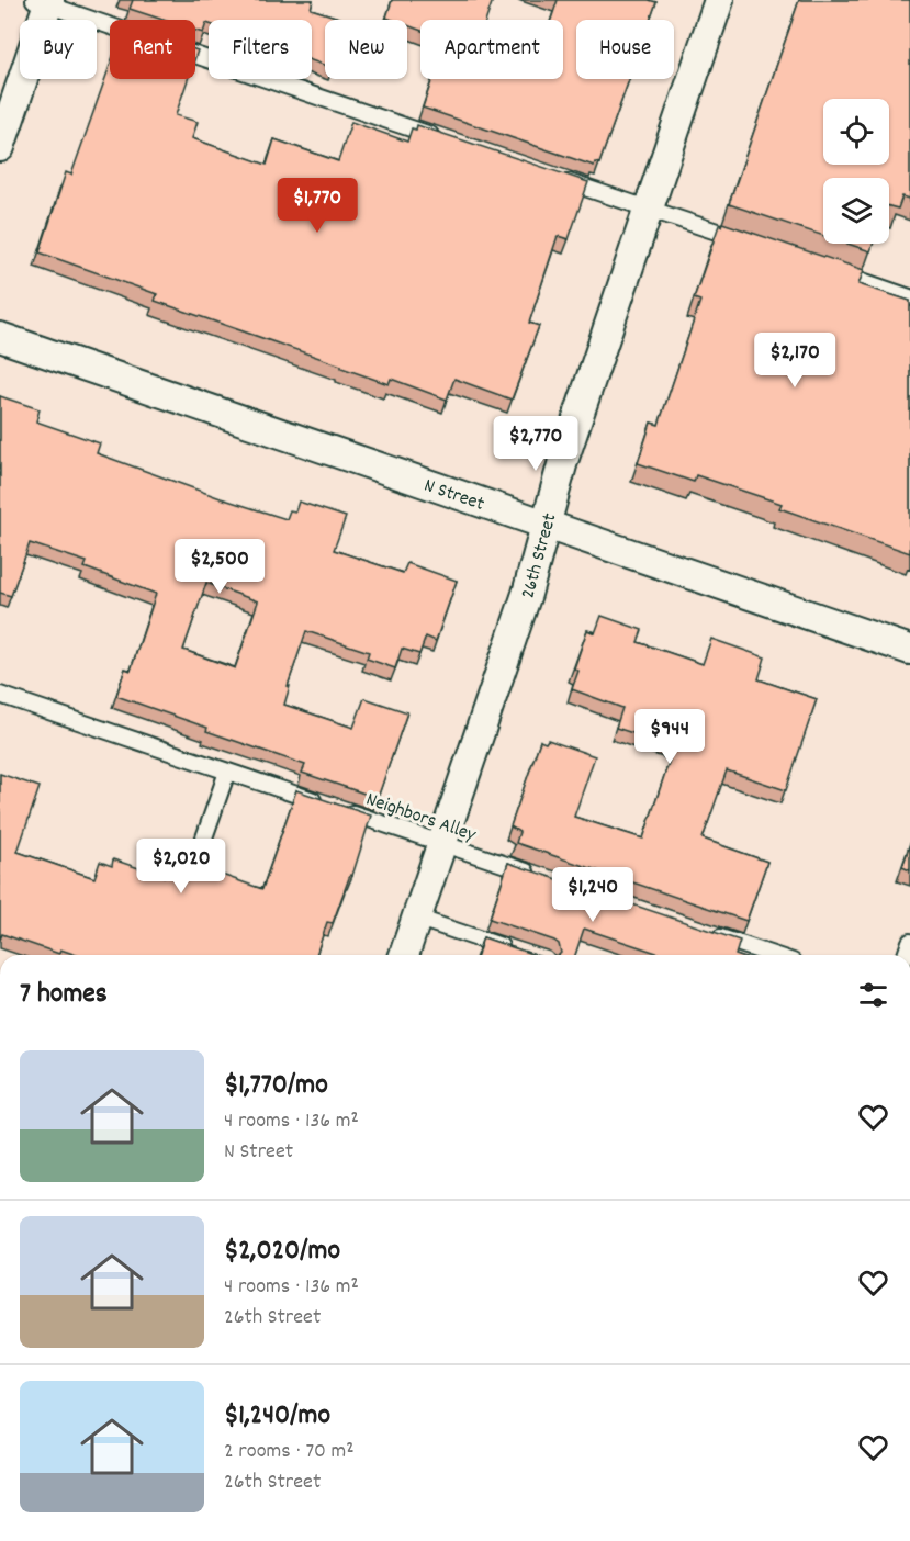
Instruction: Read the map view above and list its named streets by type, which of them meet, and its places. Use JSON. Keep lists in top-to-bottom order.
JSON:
{
  "streets": {
    "street": ["N Street", "26th Street"],
    "lane": ["Neighbors Alley"]
  },
  "crossings": [
    ["N Street", "26th Street"],
    ["26th Street", "Neighbors Alley"]
  ],
  "page": {
    "chip": [
      "Buy",
      "Rent",
      "Filters",
      "New",
      "Apartment",
      "House"
    ],
    "price": [
      "$1,770",
      "$2,170",
      "$2,770",
      "$2,500",
      "$944",
      "$2,020",
      "$1,240"
    ],
    "heading": "7 homes",
    "list": [
      {
        "name": "$1,770/mo",
        "note": "4 rooms · 136 m² · N Street"
      },
      {
        "name": "$2,020/mo",
        "note": "4 rooms · 136 m² · 26th Street"
      },
      {
        "name": "$1,240/mo",
        "note": "2 rooms · 70 m² · 26th Street"
      }
    ]
  }
}
